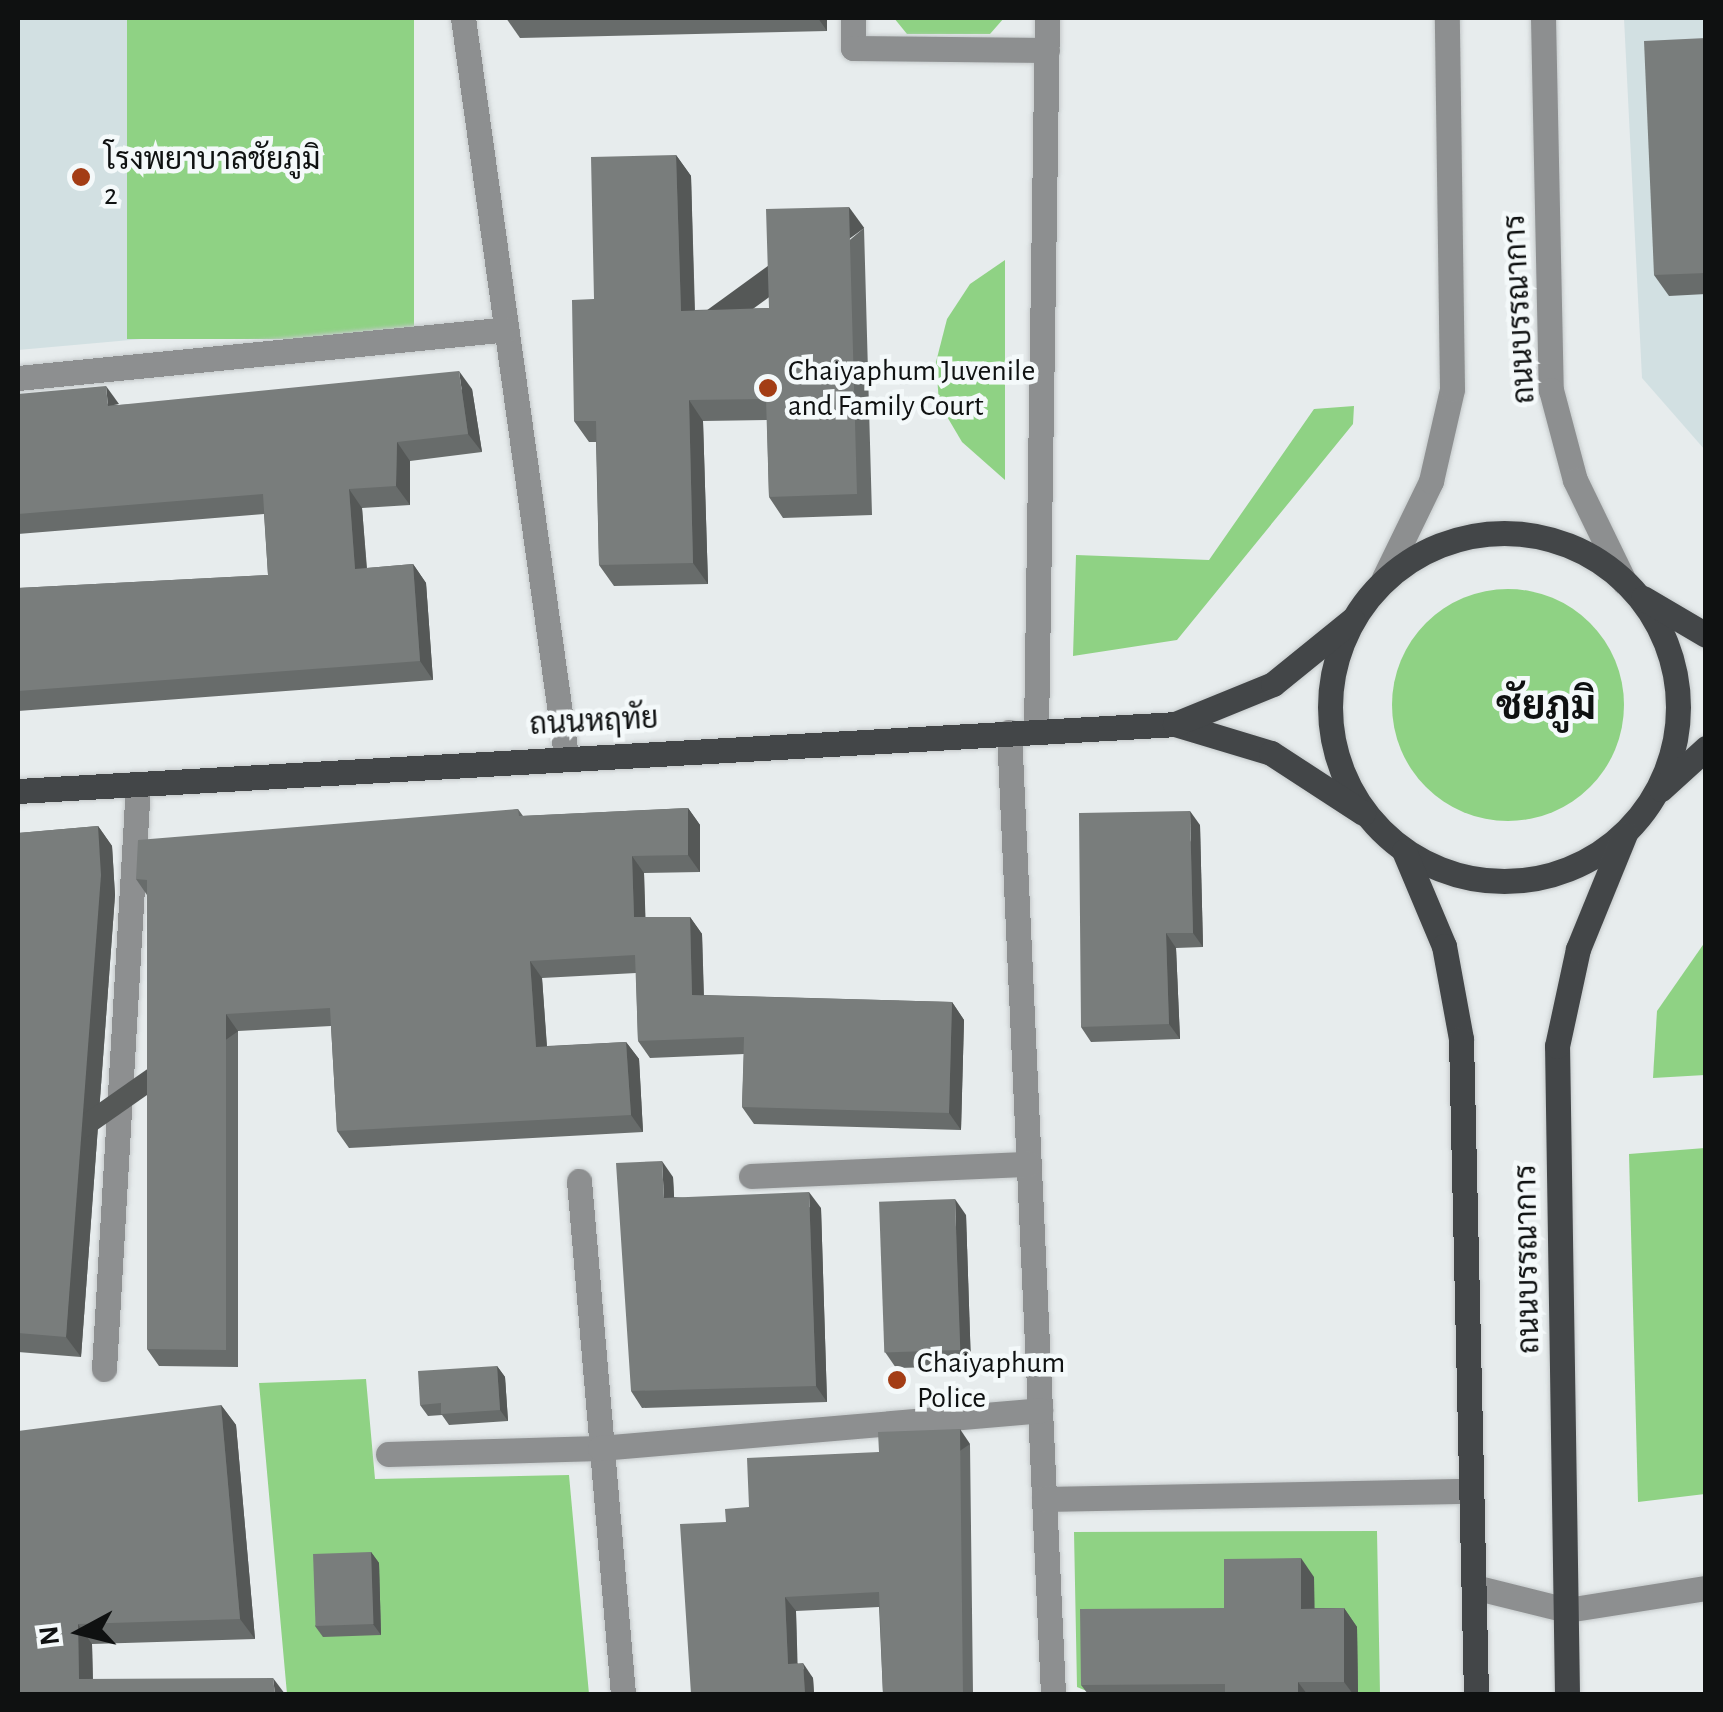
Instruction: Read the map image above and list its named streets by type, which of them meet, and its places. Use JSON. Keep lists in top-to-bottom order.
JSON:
{
  "streets": {
    "main road": ["ถนนบรรณาการ", "ถนนหฤทัย"]
  },
  "crossings": [
    ["ถนนบรรณาการ", "ถนนหฤทัย"]
  ],
  "districts": ["ชัยภูมิ"],
  "places": ["โรงพยาบาลชัยภูมิ 2", "Chaiyaphum Juvenile and Family Court", "Chaiyaphum Police"],
  "north": "left"
}
